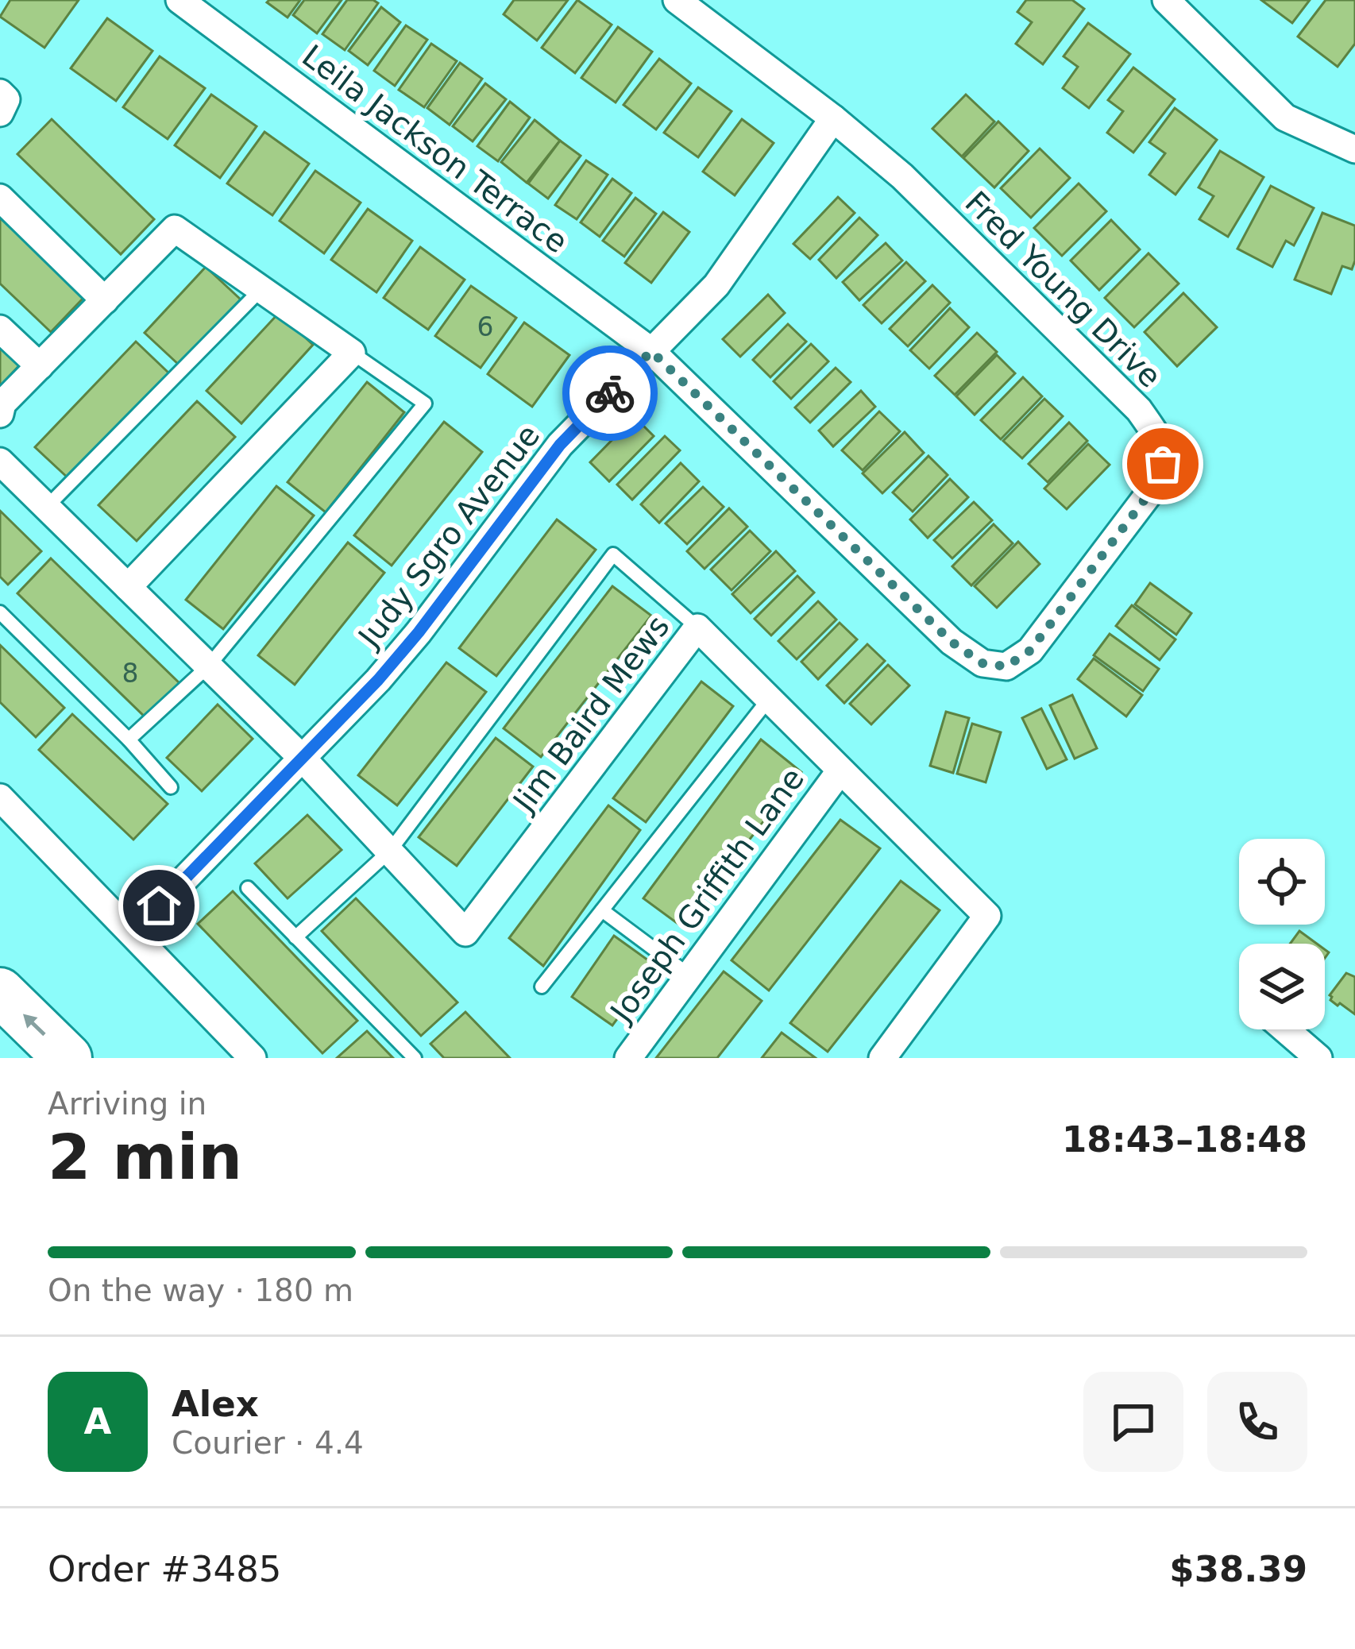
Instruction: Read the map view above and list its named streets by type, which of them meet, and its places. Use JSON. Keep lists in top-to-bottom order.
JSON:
{
  "streets": {
    "street": [
      "Leila Jackson Terrace",
      "Fred Young Drive",
      "Judy Sgro Avenue",
      "Jim Baird Mews",
      "Joseph Griffith Lane"
    ]
  },
  "crossings": [
    ["Leila Jackson Terrace", "Fred Young Drive"],
    ["Leila Jackson Terrace", "Judy Sgro Avenue"],
    ["Fred Young Drive", "Judy Sgro Avenue"],
    ["Judy Sgro Avenue", "Jim Baird Mews"],
    ["Jim Baird Mews", "Joseph Griffith Lane"]
  ],
  "house_numbers": ["6", "8"],
  "page": {
    "heading": ["2 min", "Arriving in", "18:43–18:48"],
    "panel": [
      "Alex",
      "Courier · 4.4",
      "Order #3485",
      "$38.39"
    ],
    "bar": "On the way · 180 m",
    "round": "A"
  }
}
